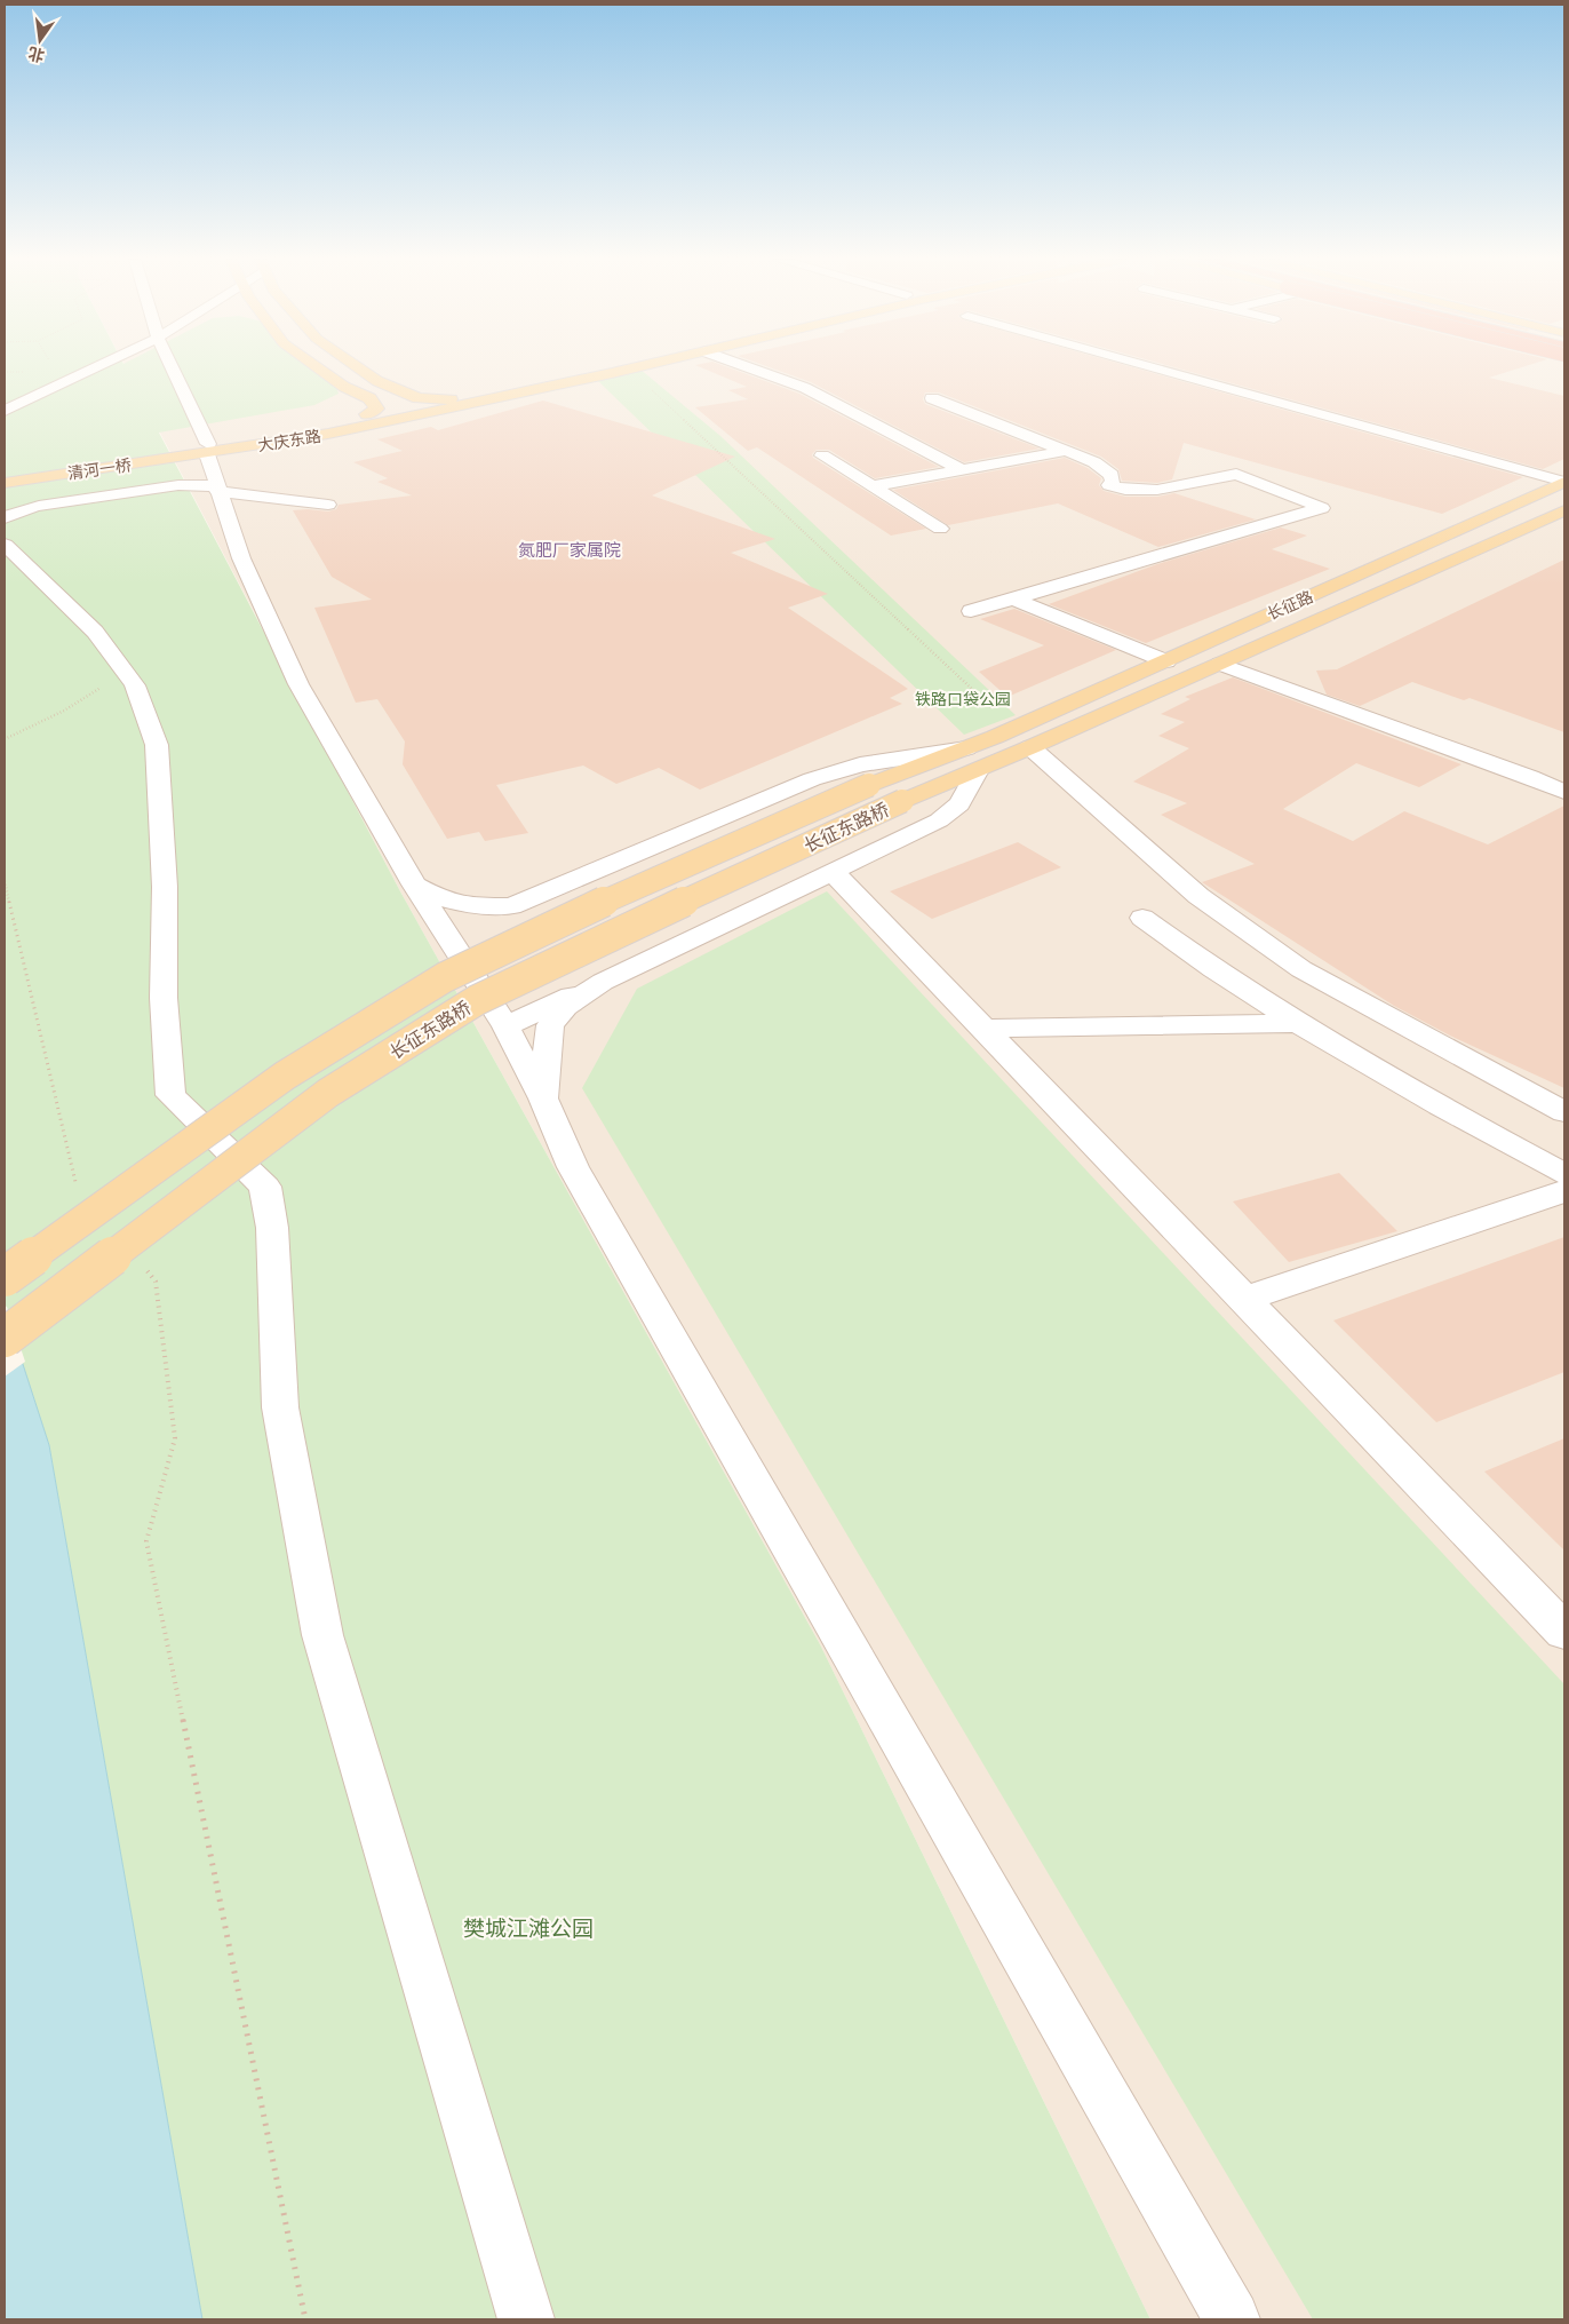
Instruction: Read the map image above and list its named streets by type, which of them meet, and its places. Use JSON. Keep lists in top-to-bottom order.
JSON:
{
  "streets": {
    "main road": [
      "大庆东路",
      "清河一桥",
      "长征路",
      "长征东路桥"
    ]
  },
  "crossings": [
    ["大庆东路", "清河一桥"]
  ],
  "districts": ["氮肥厂家属院"],
  "parks": ["铁路口袋公园", "樊城江滩公园"],
  "north": "bottom"
}
